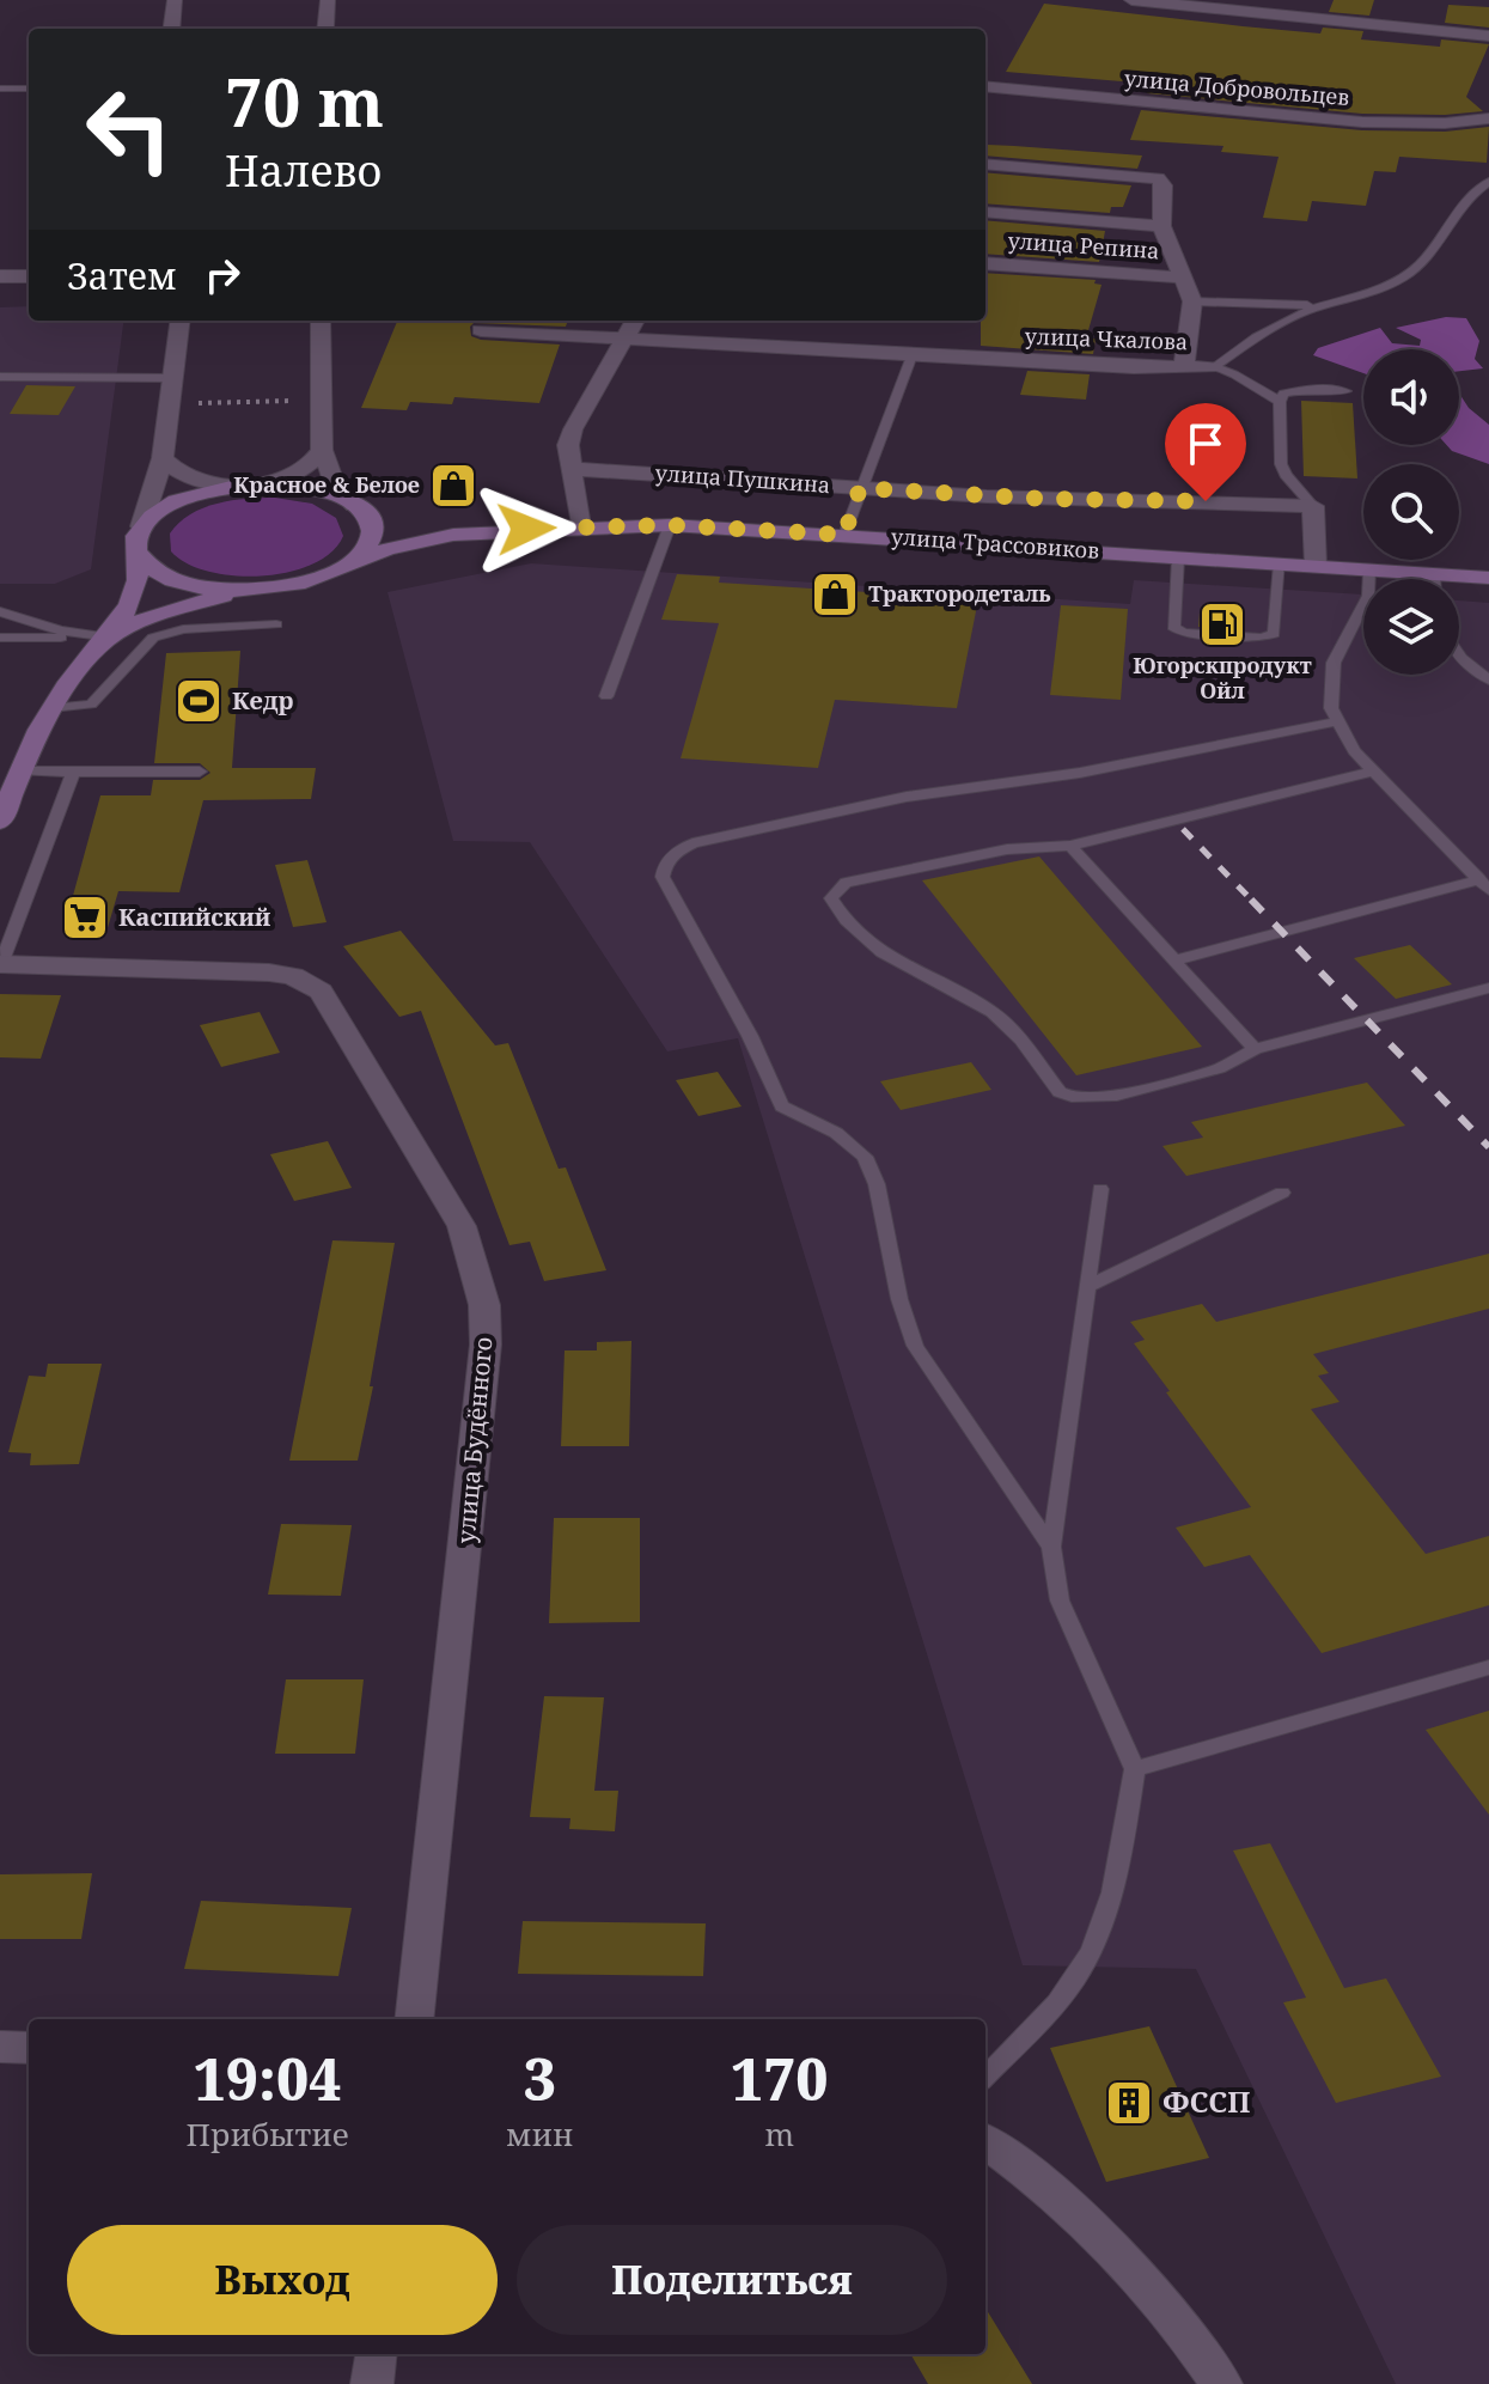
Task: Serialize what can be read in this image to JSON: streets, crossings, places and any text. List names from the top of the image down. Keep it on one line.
{"streets":{"main road":["улица Трассовиков"],"street":["улица Добровольцев","улица Репина","улица Чкалова","улица Пушкина","улица Будённого"]},"places":{"shop":["Красное & Белое","Трактородеталь"],"fuel station":["Югорскпродукт Ойл"],"sports":["Кедр"],"supermarket":["Каспийский"],"building":["ФССП"]},"page":{"turn":["70 m","Налево"],"then":"Затем","eta":["19:04","Прибытие","3","мин","170","m"],"buttons":["Выход","Поделиться"]}}
